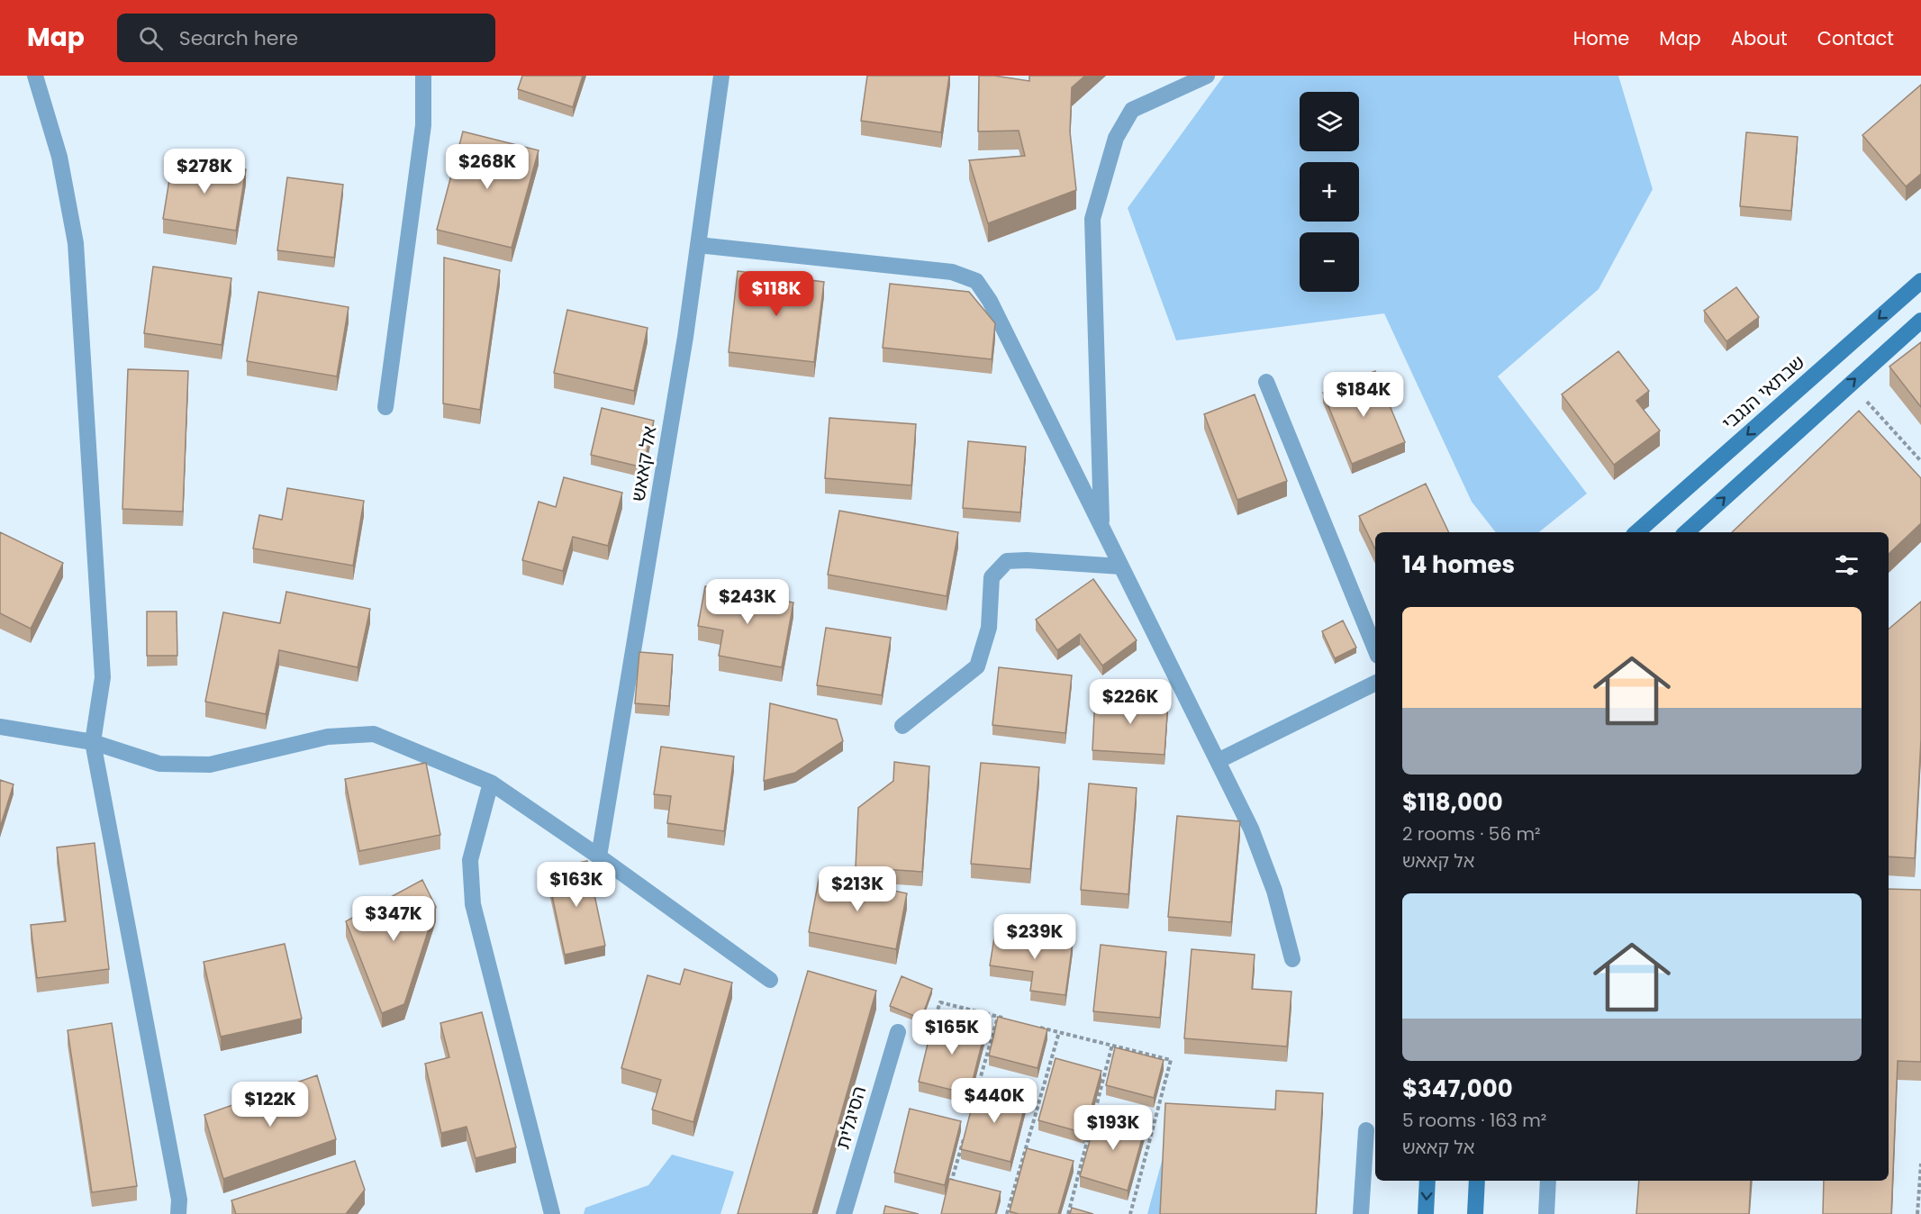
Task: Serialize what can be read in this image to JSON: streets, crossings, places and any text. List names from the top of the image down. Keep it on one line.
{"streets":{"street":["שבתאי הנגבי","אל קאאש","הסיגלית"]},"page":{"header":"Map","search":"Search here","nav":["Home","Map","About","Contact"],"map_buttons":["+","−"],"price":["$268K","$278K","$118K","$184K","$243K","$226K","$163K","$213K","$347K","$239K","$165K","$440K","$122K","$193K"],"heading":"14 homes","list":[{"name":"$118,000","note":"2 rooms · 56 m² · אל קאאש"},{"name":"$347,000","note":"5 rooms · 163 m² · אל קאאש"}]}}
